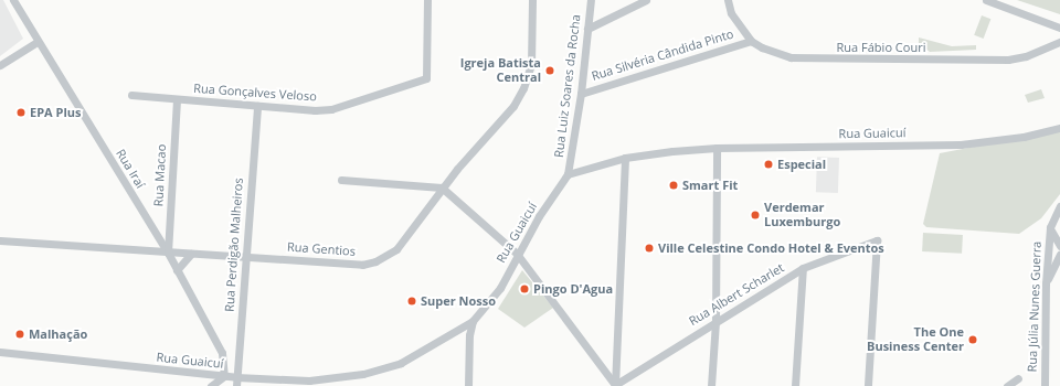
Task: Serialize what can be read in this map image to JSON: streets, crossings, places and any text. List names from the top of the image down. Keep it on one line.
{"streets":{"street":["Rua Fábio Couri","Rua Silvéria Cândida Pinto","Rua Luiz Soares da Rocha","Rua Gonçalves Veloso","Rua Guaicuí","Rua Iraí","Rua Macao","Rua Perdigão Malheiros","Rua Gentios","Rua Albert Scharlet","Rua Júlia Nunes Guerra"]},"crossings":[["Rua Fábio Couri","Rua Silvéria Cândida Pinto"],["Rua Silvéria Cândida Pinto","Rua Luiz Soares da Rocha"],["Rua Luiz Soares da Rocha","Rua Guaicuí"],["Rua Gonçalves Veloso","Rua Macao"],["Rua Gonçalves Veloso","Rua Perdigão Malheiros"],["Rua Guaicuí","Rua Iraí"],["Rua Guaicuí","Rua Perdigão Malheiros"],["Rua Iraí","Rua Macao"],["Rua Iraí","Rua Gentios"],["Rua Macao","Rua Gentios"],["Rua Perdigão Malheiros","Rua Gentios"]],"places":["Igreja Batista Central","EPA Plus","Especial","Smart Fit","Verdemar Luxemburgo","Ville Celestine Condo Hotel & Eventos","Pingo D'Agua","Super Nosso","Malhação","The One Business Center"]}
